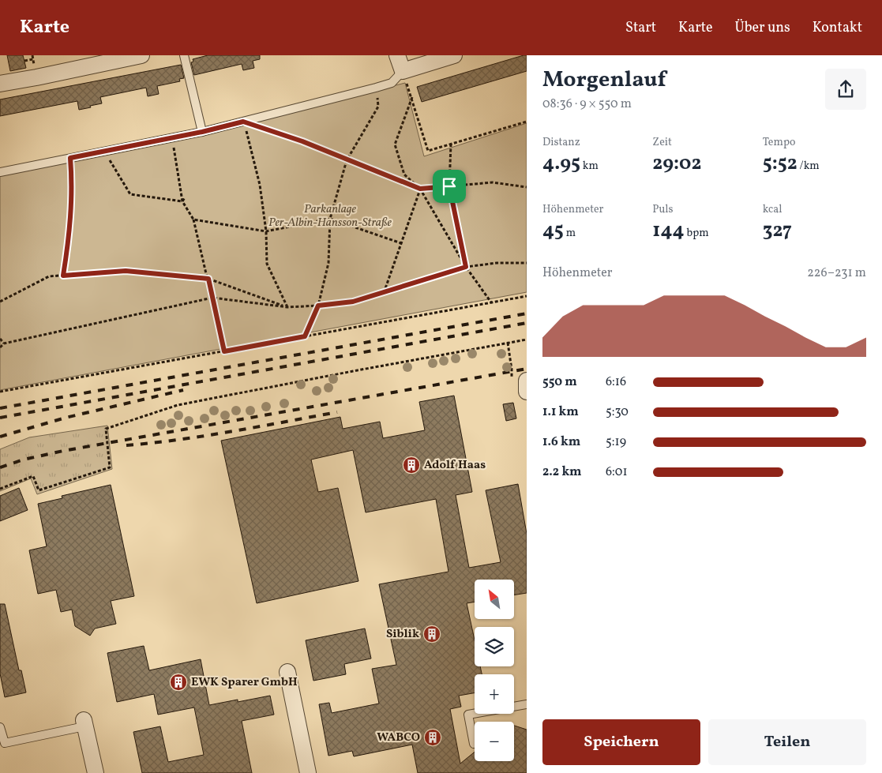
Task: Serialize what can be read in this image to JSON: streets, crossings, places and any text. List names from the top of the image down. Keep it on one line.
{"parks":["Parkanlage Per-Albin-Hansson-Straße"],"places":{"building":["Adolf Haas","Siblik","EWK Sparer GmbH","WABCO"]},"north":"top left","page":{"header":"Karte","nav":["Start","Karte","Über uns","Kontakt"],"heading":["Morgenlauf","08:36 · 9 × 550 m"],"stats":[["Distanz","4.95 km"],["Zeit","29:02"],["Tempo","5:52 /km"],["Höhenmeter","45 m"],["Puls","144 bpm"],["kcal","327"]],"chart":["Höhenmeter","226–231 m"],"list":[{"name":"550 m","note":"6:16"},{"name":"1.1 km","note":"5:30"},{"name":"1.6 km","note":"5:19"},{"name":"2.2 km","note":"6:01"}],"map_buttons":["+","−"],"buttons":["Speichern","Teilen"]}}
